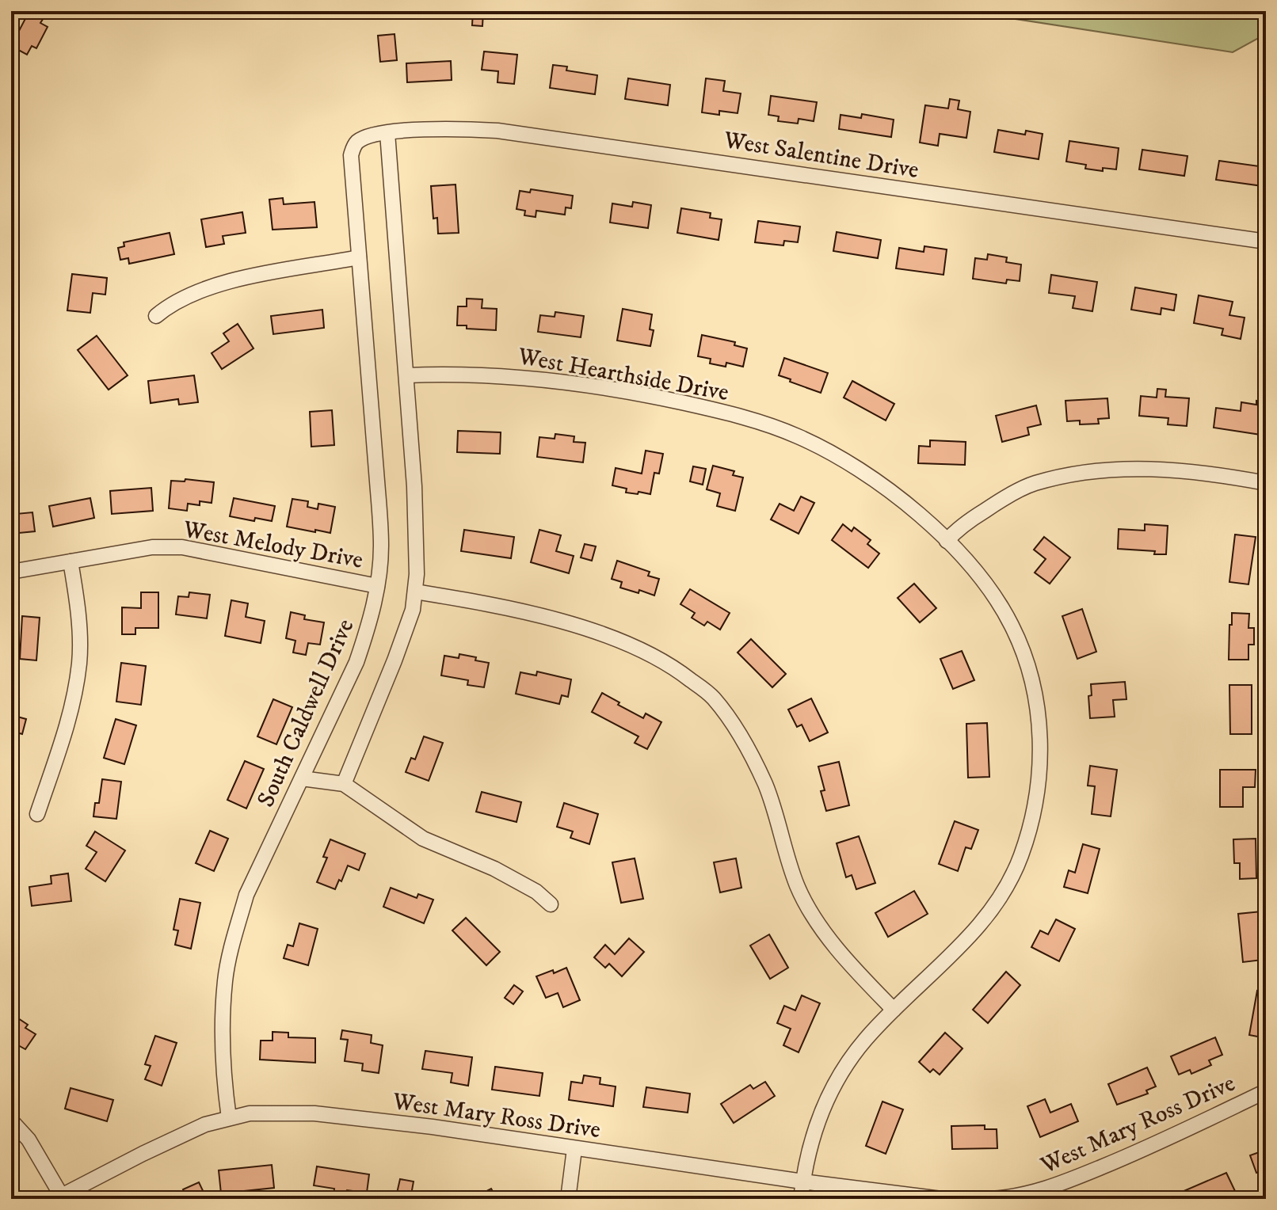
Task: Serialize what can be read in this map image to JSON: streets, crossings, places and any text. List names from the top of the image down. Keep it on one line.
{"streets":{"street":["West Salentine Drive","West Hearthside Drive","West Melody Drive","South Caldwell Drive","West Mary Ross Drive"]},"crossings":[["West Salentine Drive","South Caldwell Drive"],["West Hearthside Drive","West Mary Ross Drive"],["West Melody Drive","South Caldwell Drive"],["South Caldwell Drive","West Mary Ross Drive"]]}
